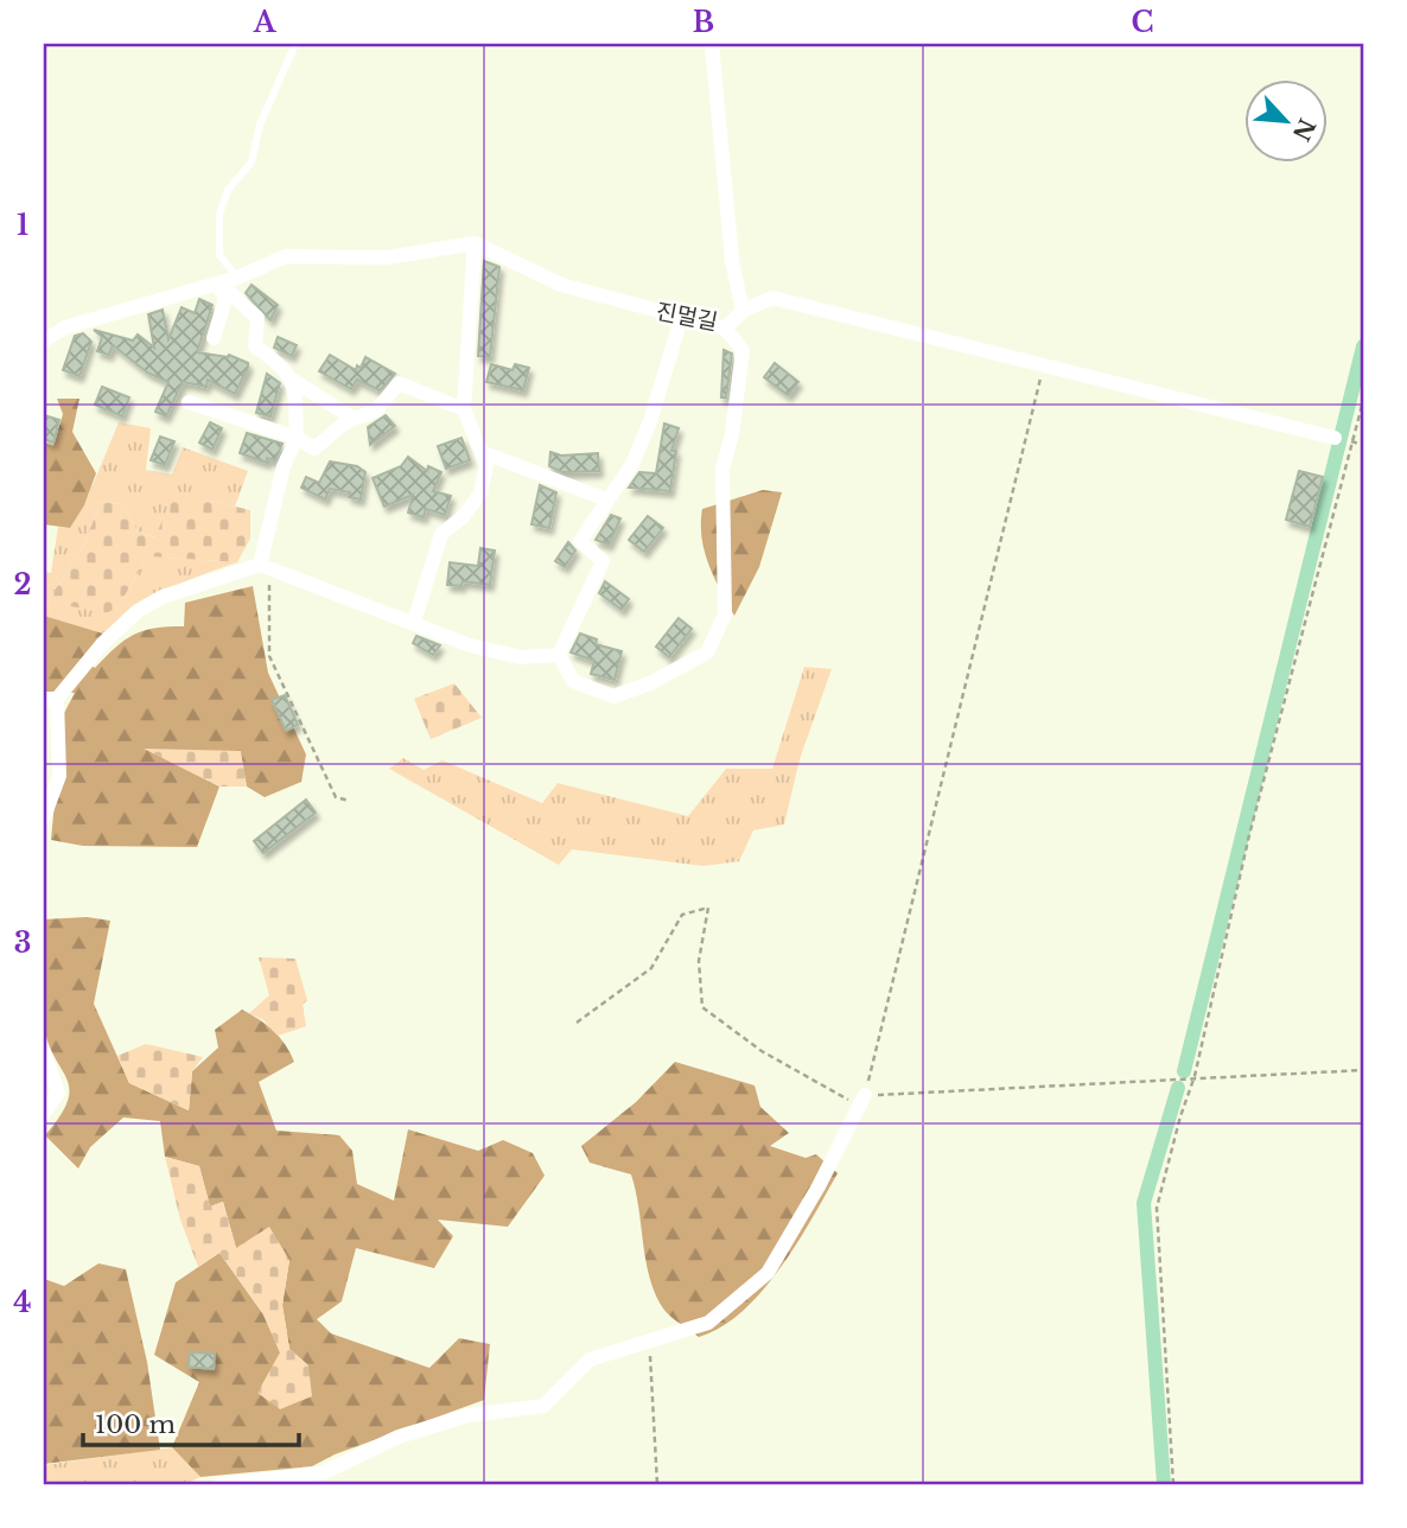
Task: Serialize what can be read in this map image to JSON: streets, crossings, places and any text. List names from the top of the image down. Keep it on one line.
{"streets":{"street":["진멀길"]},"scale_bar":"100 m","north":"bottom right","grid":{"columns":["A","B","C"],"rows":["1","2","3","4"]}}
